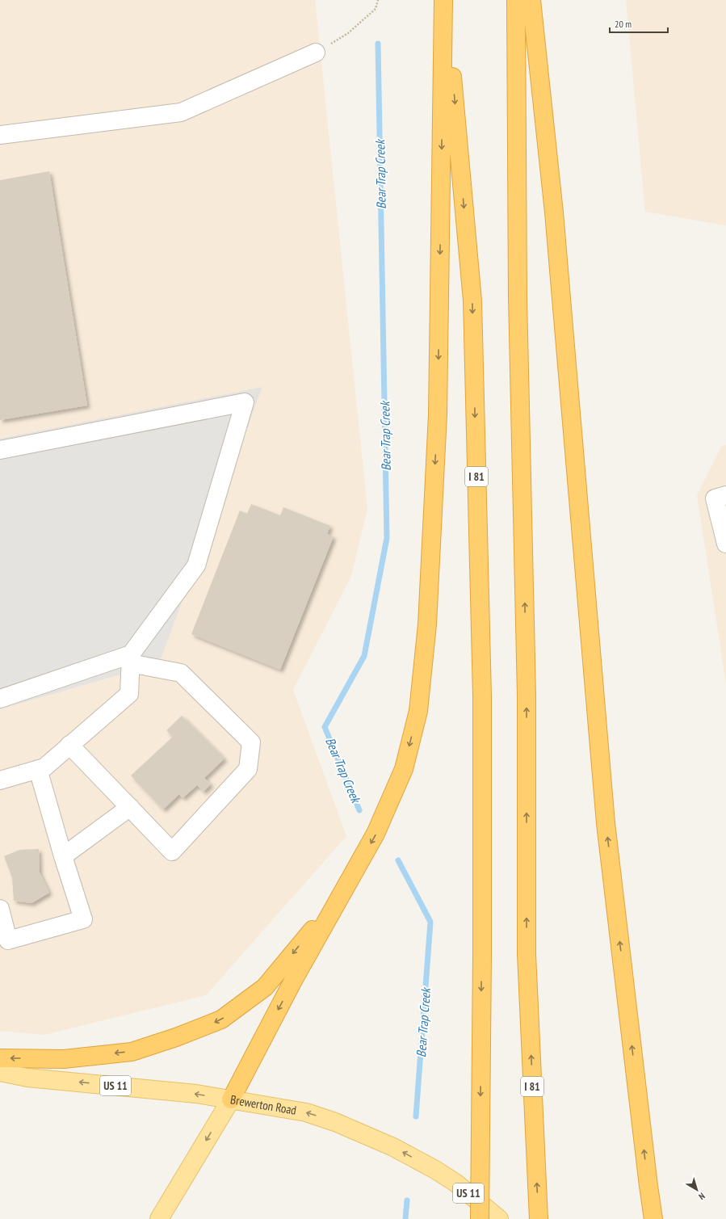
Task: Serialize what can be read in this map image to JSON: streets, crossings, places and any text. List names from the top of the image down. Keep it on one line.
{"streets":{"highway":["I 81"],"main road":["US 11","Brewerton Road"]},"one_way":["Brewerton Road"],"water":["Bear Trap Creek"],"scale_bar":"20 m","north":"bottom right"}
